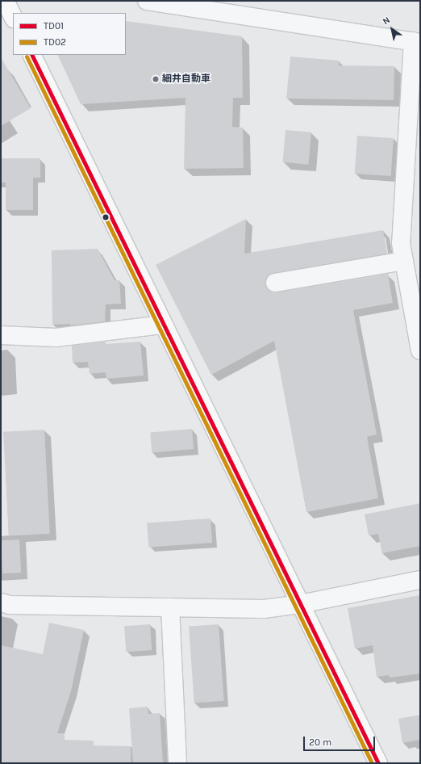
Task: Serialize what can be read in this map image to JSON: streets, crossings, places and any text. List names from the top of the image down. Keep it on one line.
{"places":["細井自動車"],"lines":["transit line TD01","transit line TD02"],"legend":["TD01","TD02"],"scale_bar":"20 m","north":"top left"}
